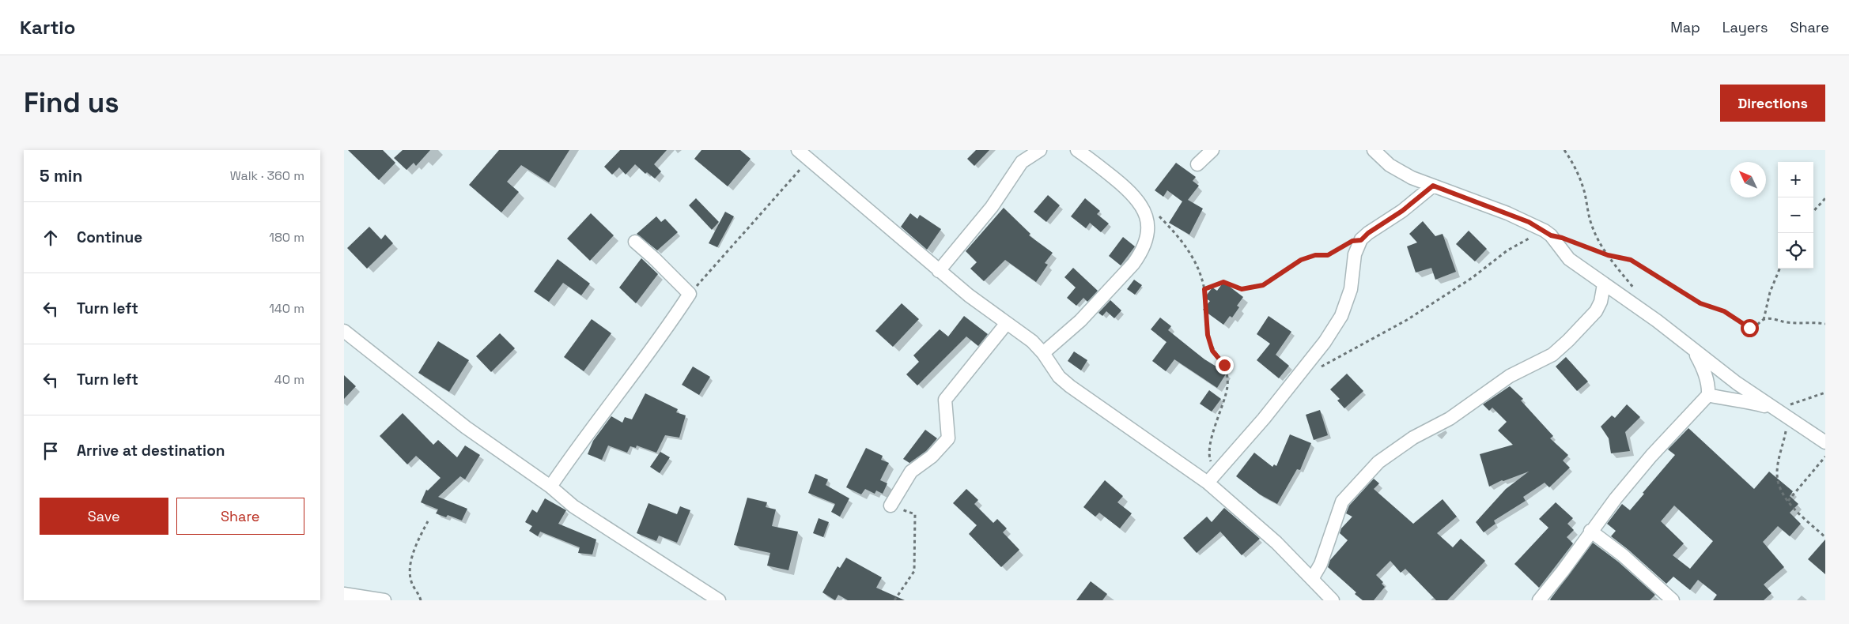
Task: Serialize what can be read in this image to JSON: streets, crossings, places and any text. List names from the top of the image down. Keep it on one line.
{"north":"top left","page":{"header":"Kartio","nav":["Map","Layers","Share"],"buttons":["Directions",["Save","Share"]],"title":"Find us","heading":["5 min","Walk · 360 m"],"map_buttons":["+","−"],"list":[["Continue","180 m"],["Turn left","140 m"],["Turn left","40 m"],"Arrive at destination"]}}
